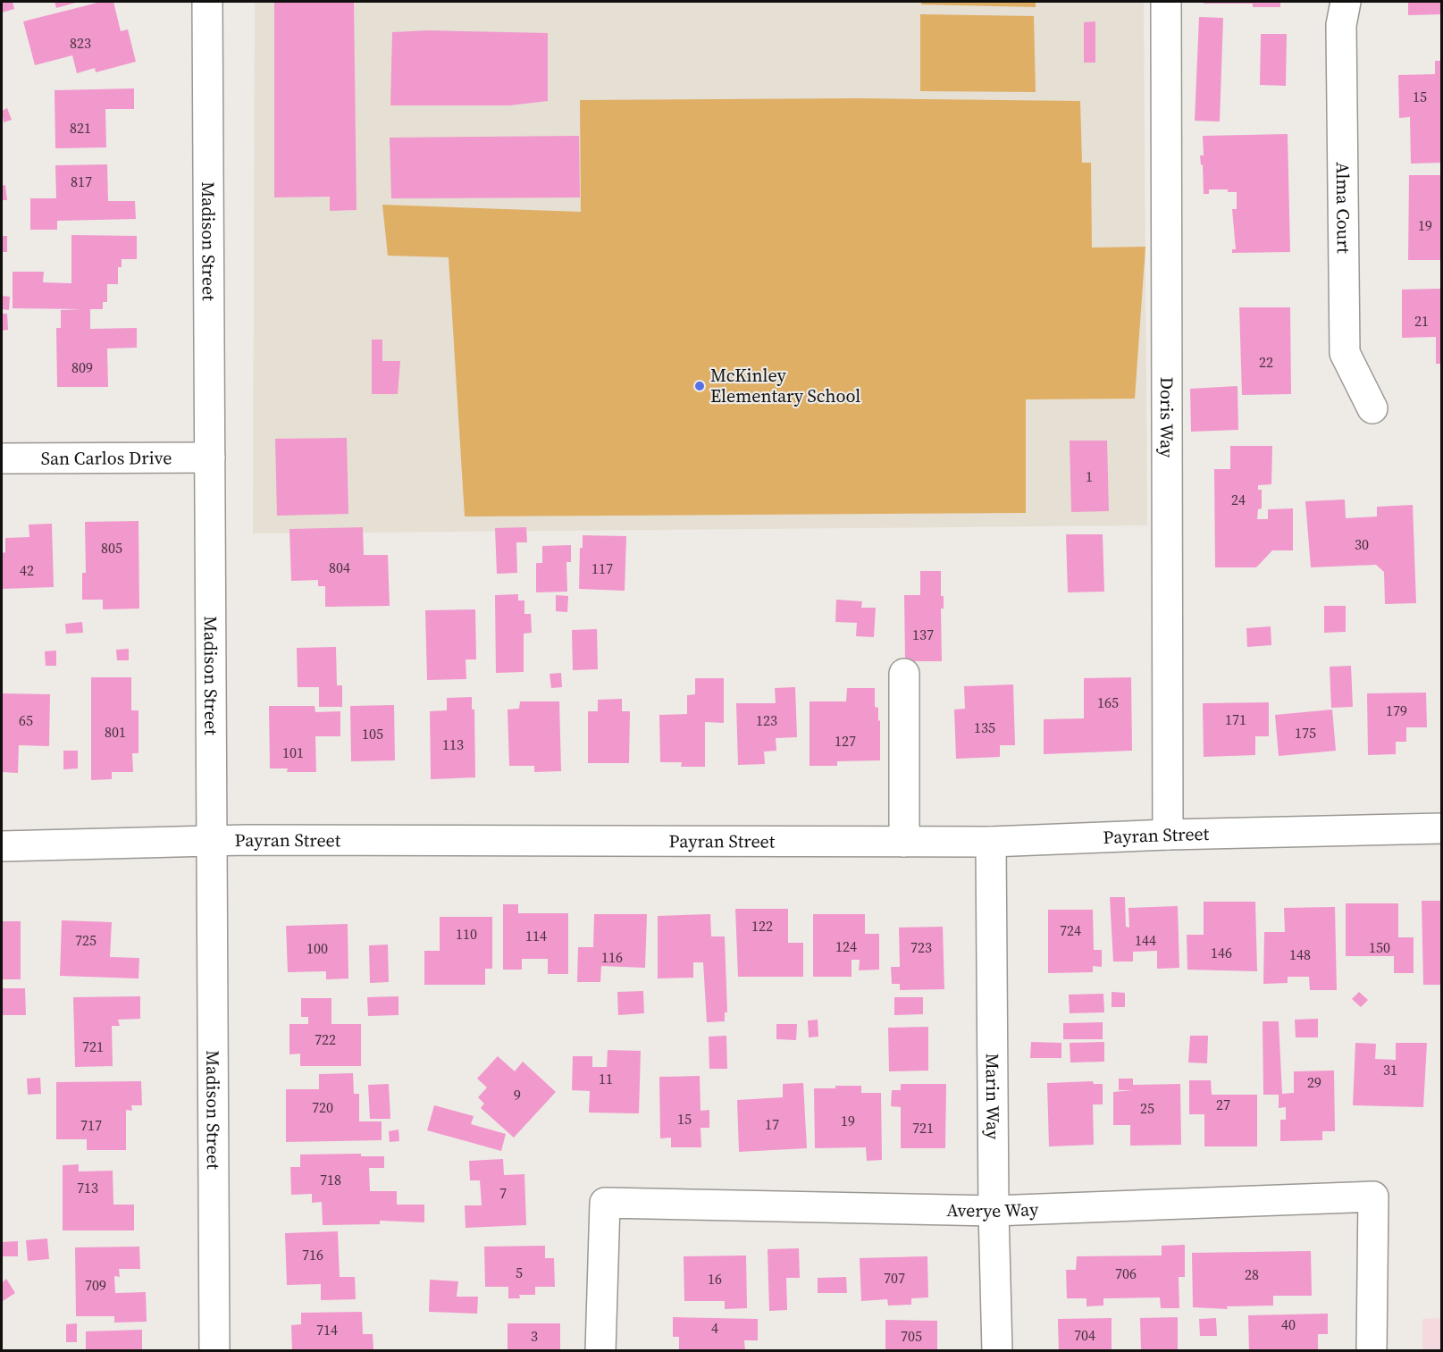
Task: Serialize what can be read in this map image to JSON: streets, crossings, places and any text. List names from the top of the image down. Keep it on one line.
{"streets":{"street":["Alma Court","Madison Street","Doris Way","San Carlos Drive","Payran Street","Marin Way","Averye Way"]},"crossings":[["Madison Street","San Carlos Drive"],["Madison Street","Payran Street"],["Doris Way","Payran Street"],["Payran Street","Marin Way"],["Marin Way","Averye Way"]],"places":["McKinley Elementary School"],"house_numbers":["823","15","821","817","19","21","22","809","1","24","30","805","804","117","42","137","165","179","171","65","123","135","801","175","105","127","113","101","122","724","110","114","725","144","124","723","150","100","146","148","116","722","721","31","11","29","9","27","720","25","15","19","17","717","721","718","713","7","716","5","706","28","707","16","709","40","4","714","704","3","705"]}
